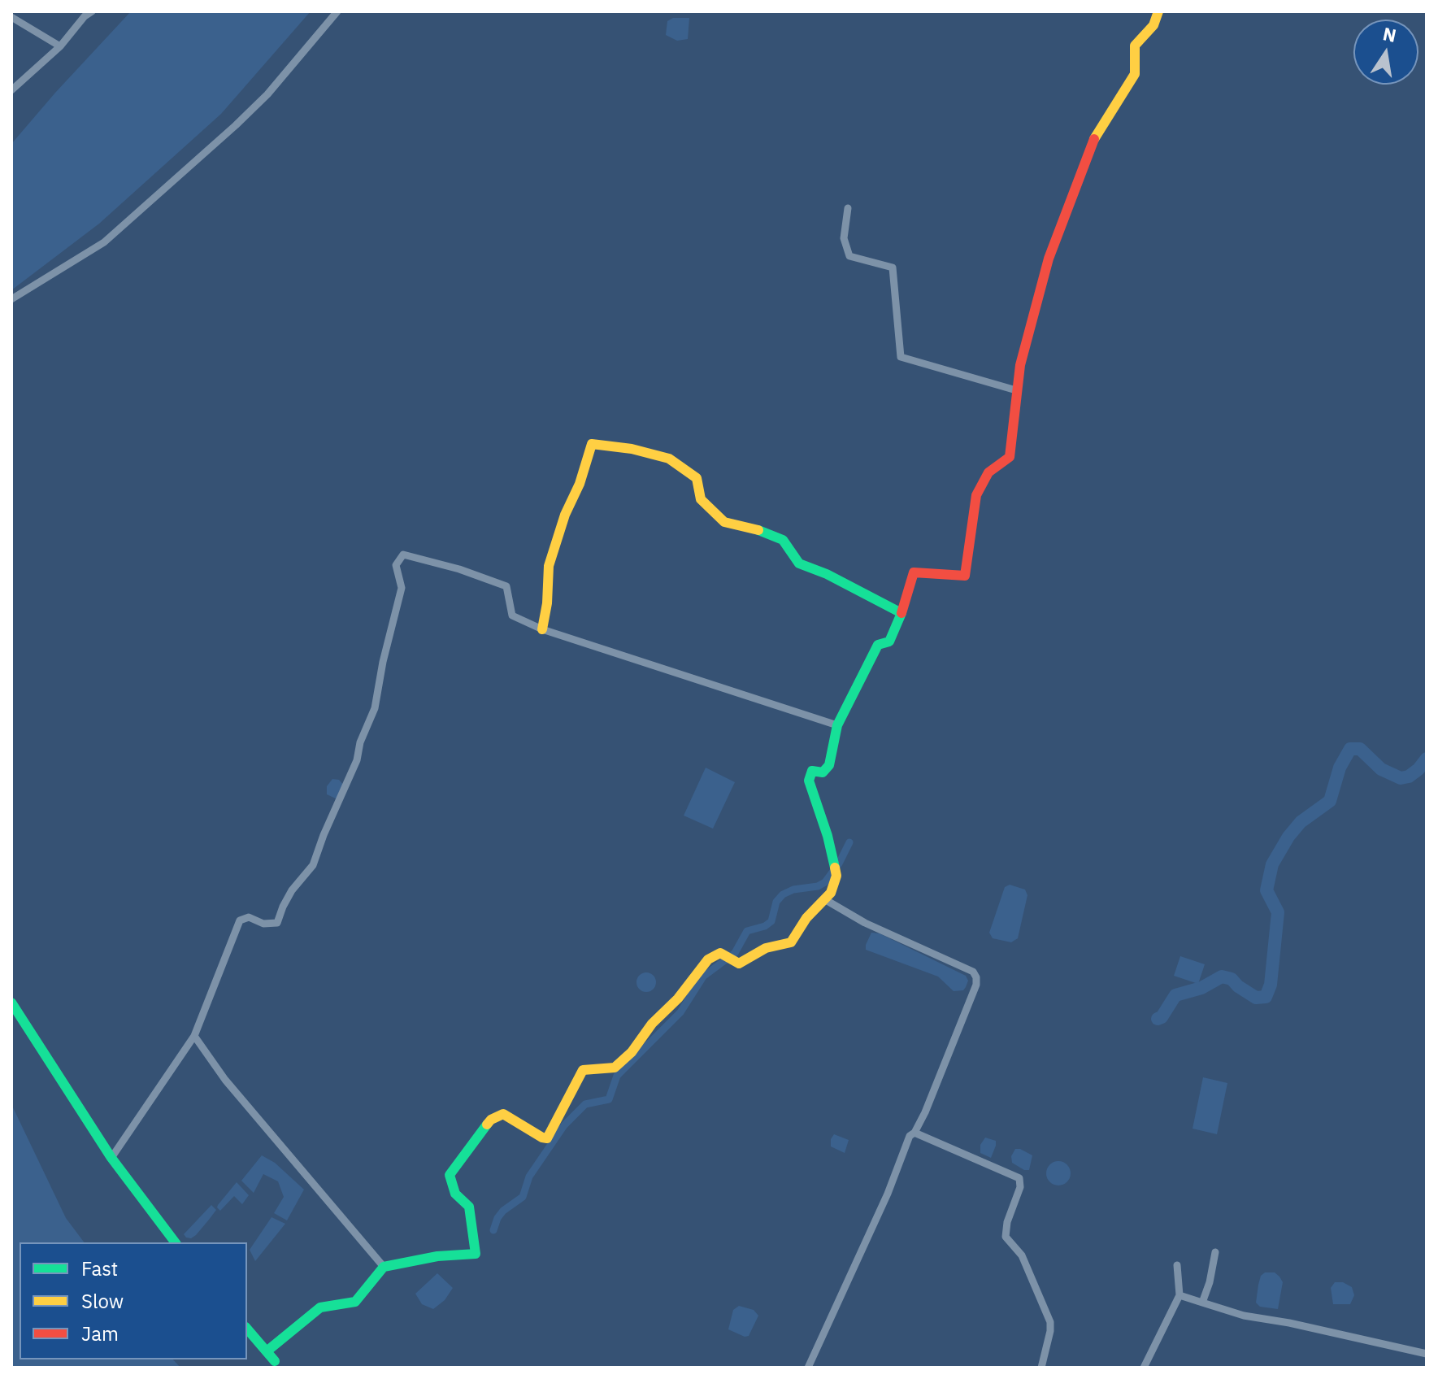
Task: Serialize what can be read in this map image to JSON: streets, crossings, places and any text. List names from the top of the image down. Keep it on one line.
{"legend":["Fast","Slow","Jam"],"north":"top"}
